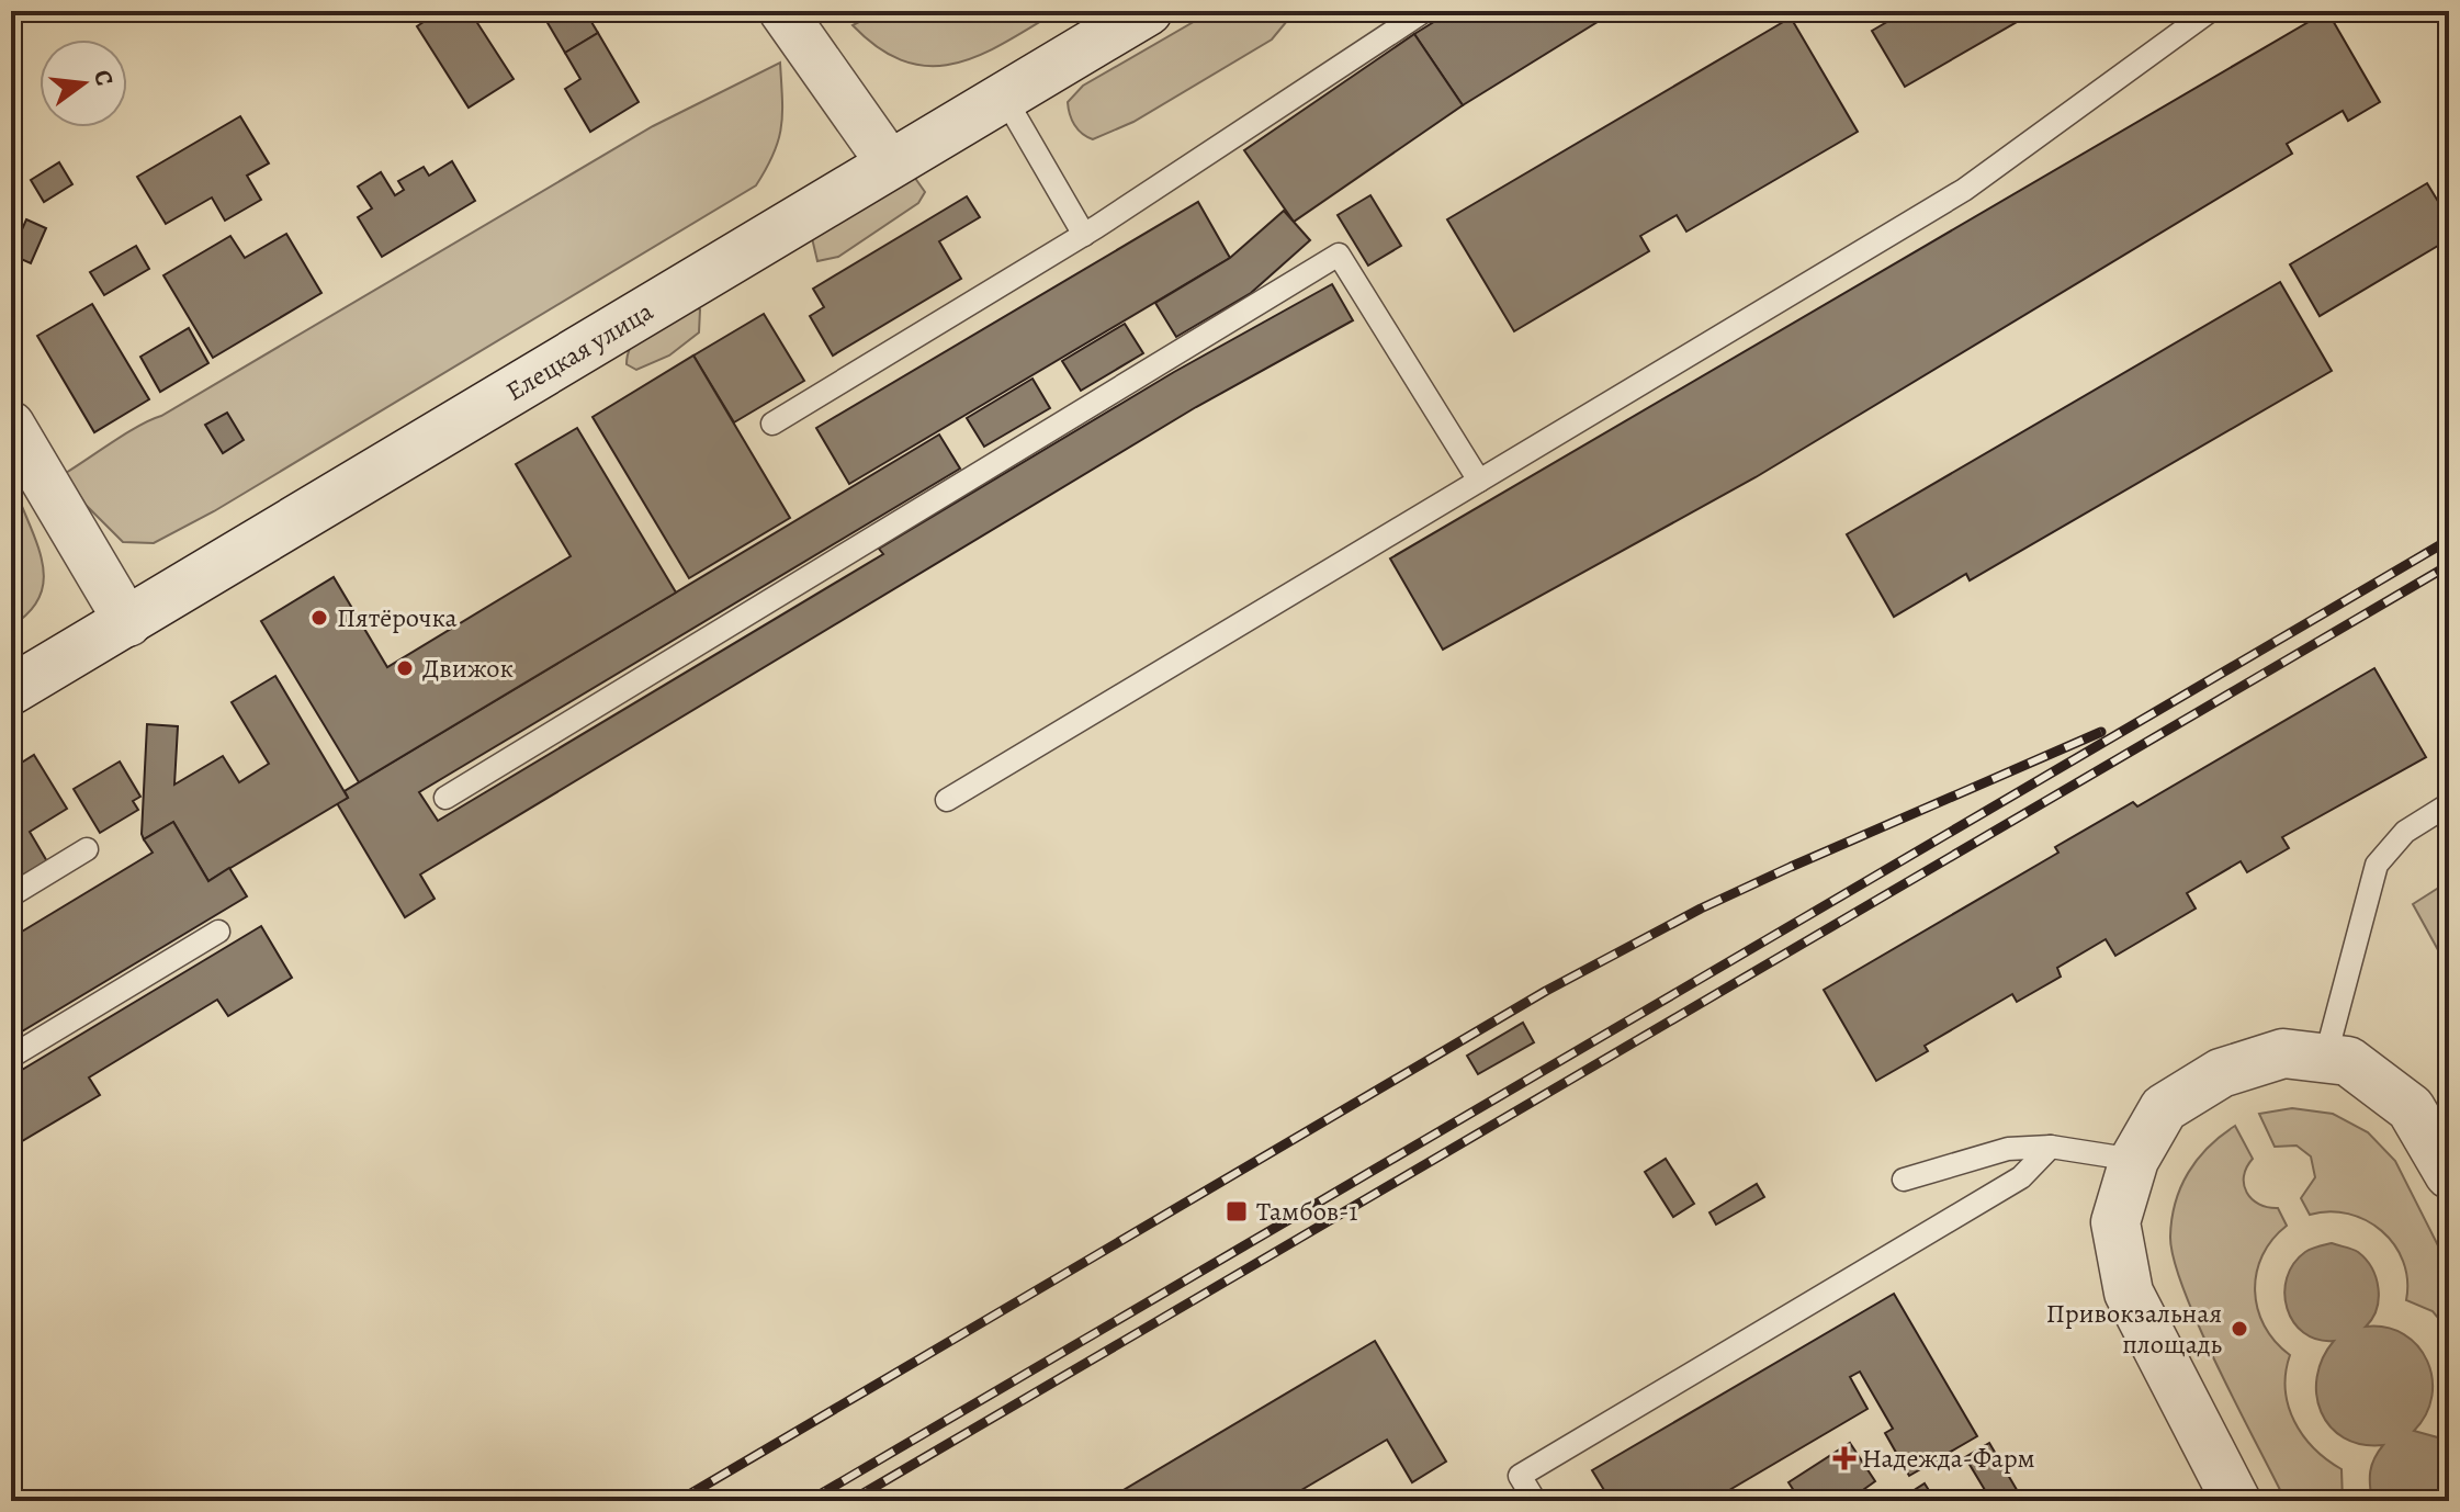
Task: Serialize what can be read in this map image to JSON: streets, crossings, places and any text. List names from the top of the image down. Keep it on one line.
{"streets":{"main road":["Елецкая улица"]},"places":{"other":["Пятёрочка","Движок","Привокзальная площадь"],"transit":["Тамбов-1"],"health":["Надежда-Фарм"]},"north":"right"}
